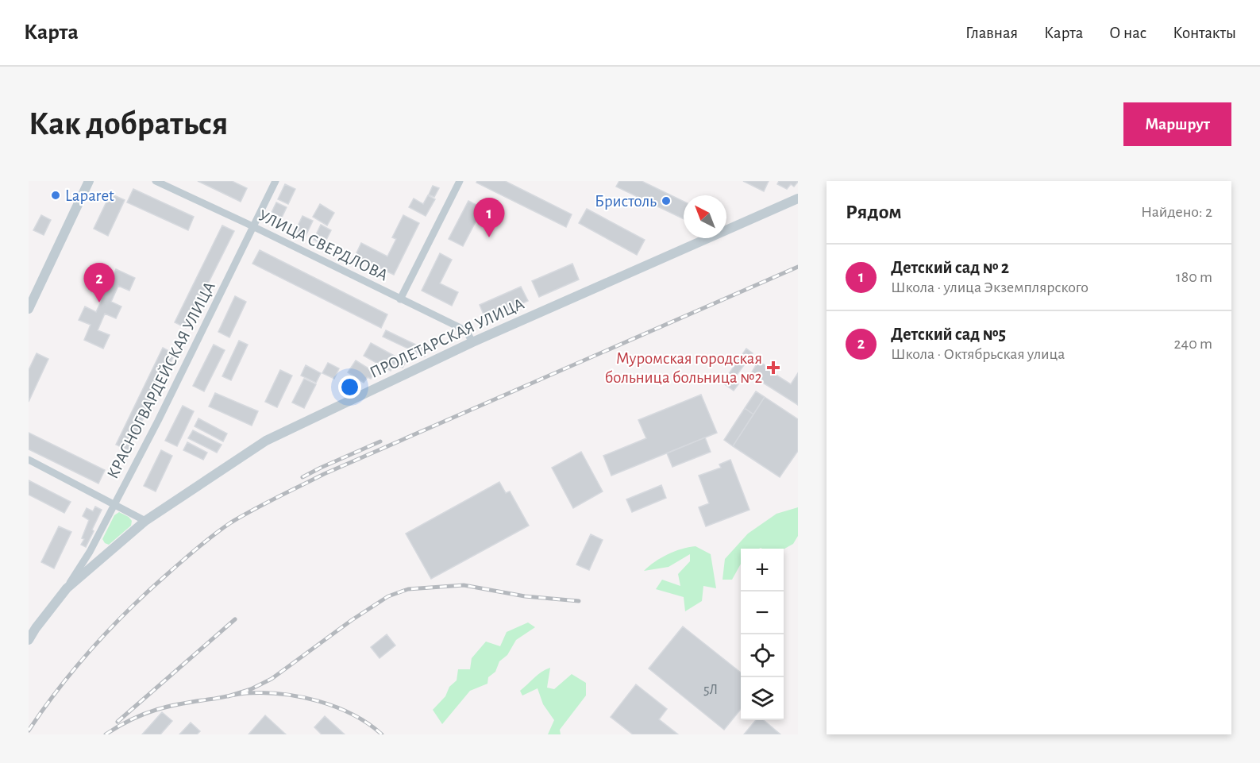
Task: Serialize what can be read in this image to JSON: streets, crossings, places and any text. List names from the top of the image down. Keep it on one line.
{"streets":{"street":["УЛИЦА СВЕРДЛОВА","ПРОЛЕТАРСКАЯ УЛИЦА","КРАСНОГВАРДЕЙСКАЯ УЛИЦА"]},"crossings":[["УЛИЦА СВЕРДЛОВА","ПРОЛЕТАРСКАЯ УЛИЦА"],["УЛИЦА СВЕРДЛОВА","КРАСНОГВАРДЕЙСКАЯ УЛИЦА"],["ПРОЛЕТАРСКАЯ УЛИЦА","КРАСНОГВАРДЕЙСКАЯ УЛИЦА"]],"places":{"other":["Laparet","Бристоль"],"health":["Муромская городская больница больница №2"]},"house_numbers":["5Л"],"north":"top left","page":{"header":"Карта","nav":["Главная","Карта","О нас","Контакты"],"buttons":"Маршрут","title":"Как добраться","heading":["Рядом","Найдено: 2"],"pins":["1","2"],"list":[{"mark":"1","name":"Детский сад № 2","note":"Школа · улица Экземплярского","value":"180 m"},{"mark":"2","name":"Детский сад №5","note":"Школа · Октябрьская улица","value":"240 m"}],"map_buttons":["+","−"]}}
